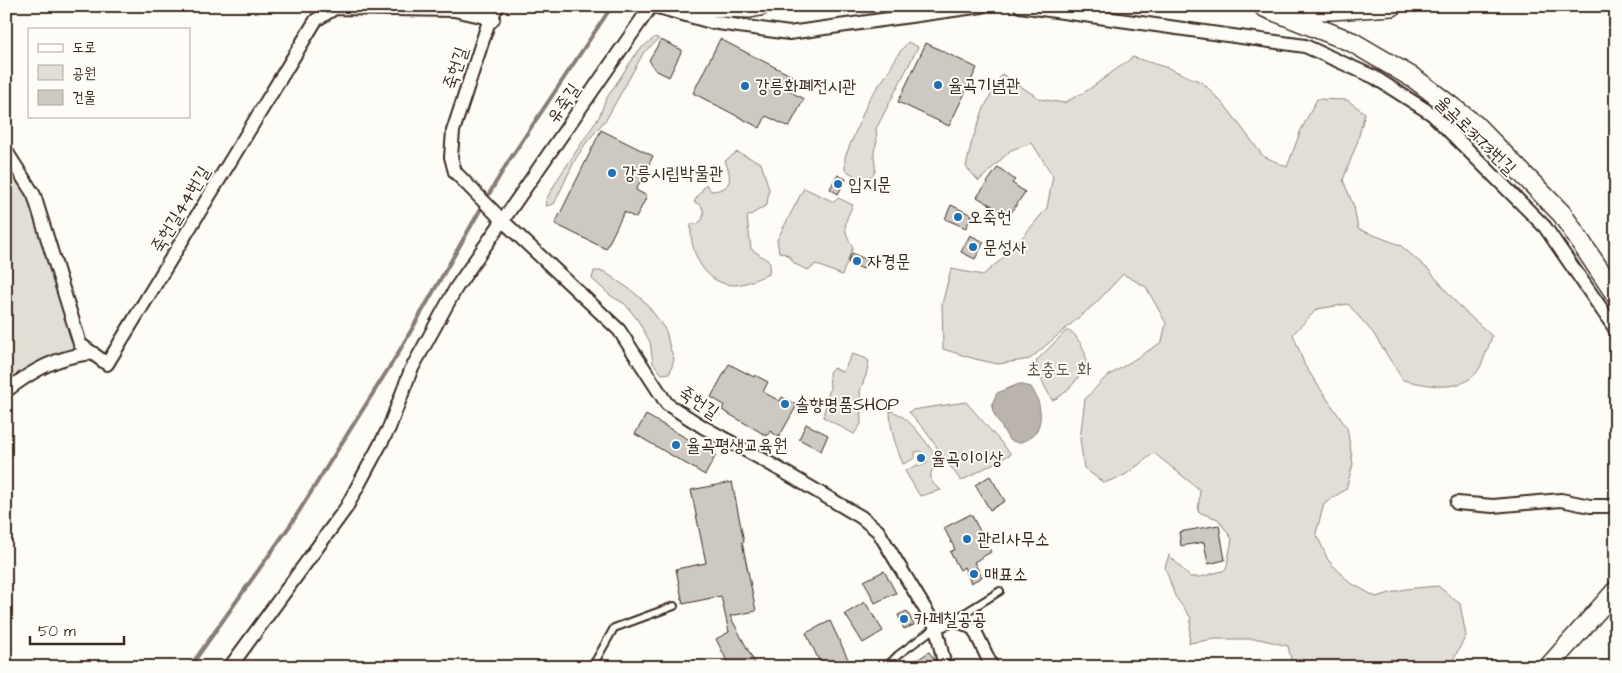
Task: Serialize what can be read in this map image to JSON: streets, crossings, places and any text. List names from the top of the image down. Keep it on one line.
{"streets":{"street":["죽헌길","유죽길","율곡로3173번길","죽헌길44번길"]},"crossings":[["죽헌길","유죽길"],["죽헌길","죽헌길44번길"]],"parks":["초충도 화"],"places":["율곡기념관","강릉화폐전시관","강릉시립박물관","입지문","오죽헌","문성사","자경문","솔향명품SHOP","율곡평생교육원","율곡이이상","관리사무소","매표소","카페칠공공"],"legend":["도로","공원","건물"],"scale_bar":"50 m"}
